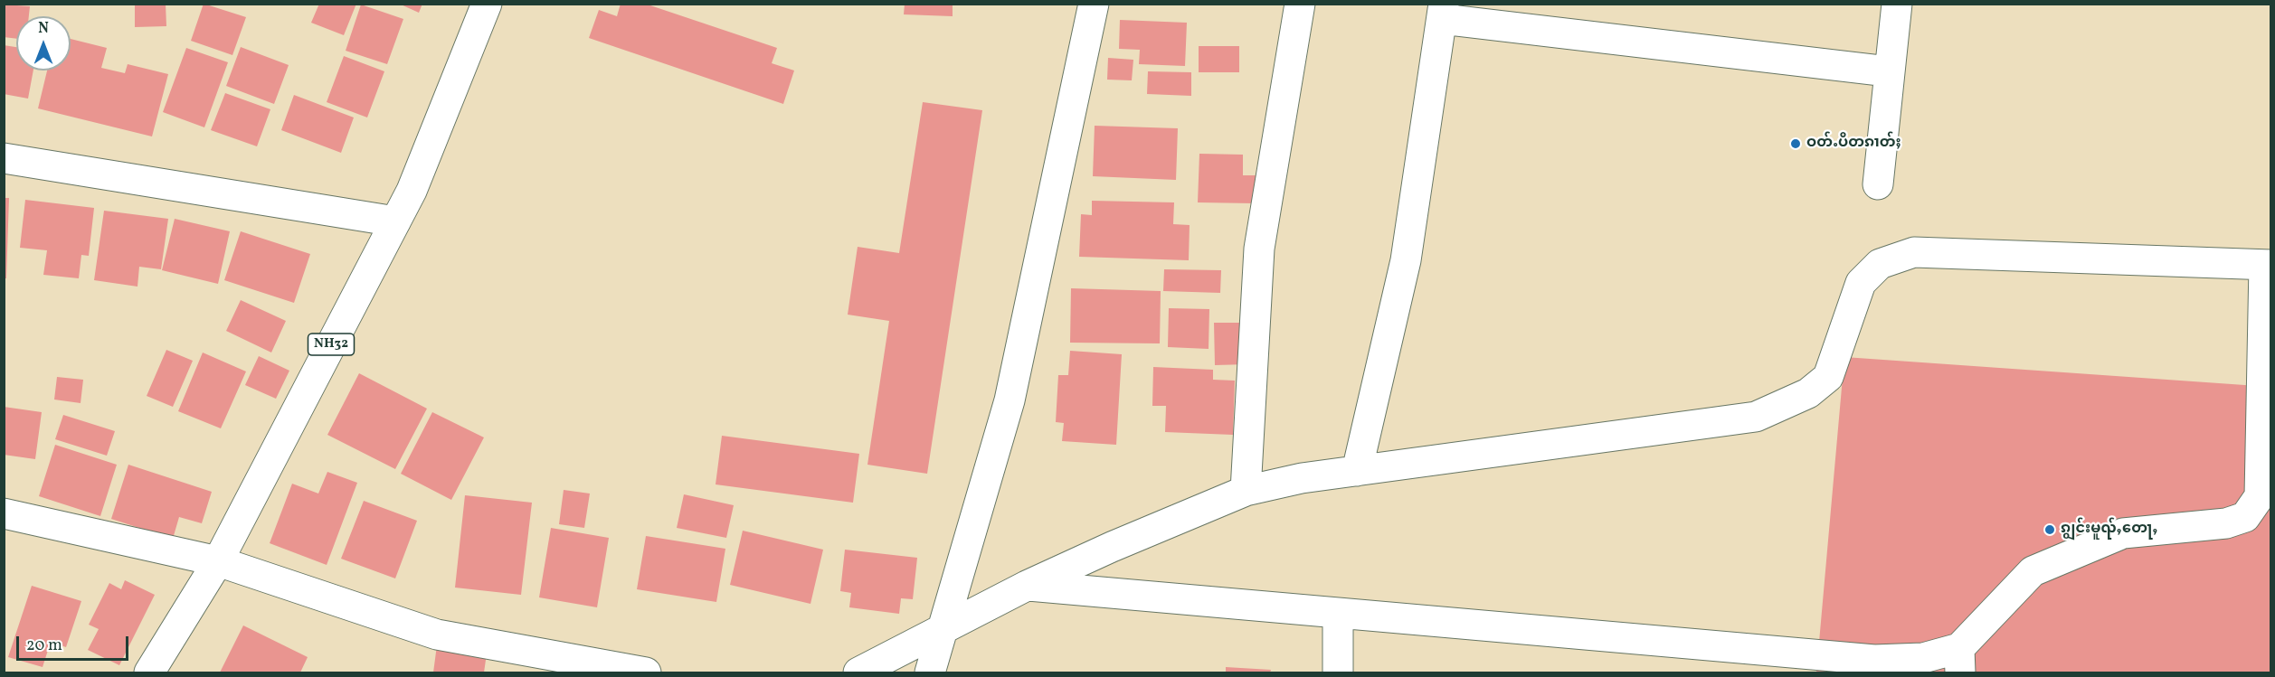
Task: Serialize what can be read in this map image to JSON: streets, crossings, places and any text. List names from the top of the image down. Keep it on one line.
{"streets":{"main road":["NH32"]},"places":["ဝတ်ႉပိတၵၢတ်ႈ","ၵျွင်းမူၺ်ႇတေႃႇ"],"scale_bar":"20 m","north":"top"}
